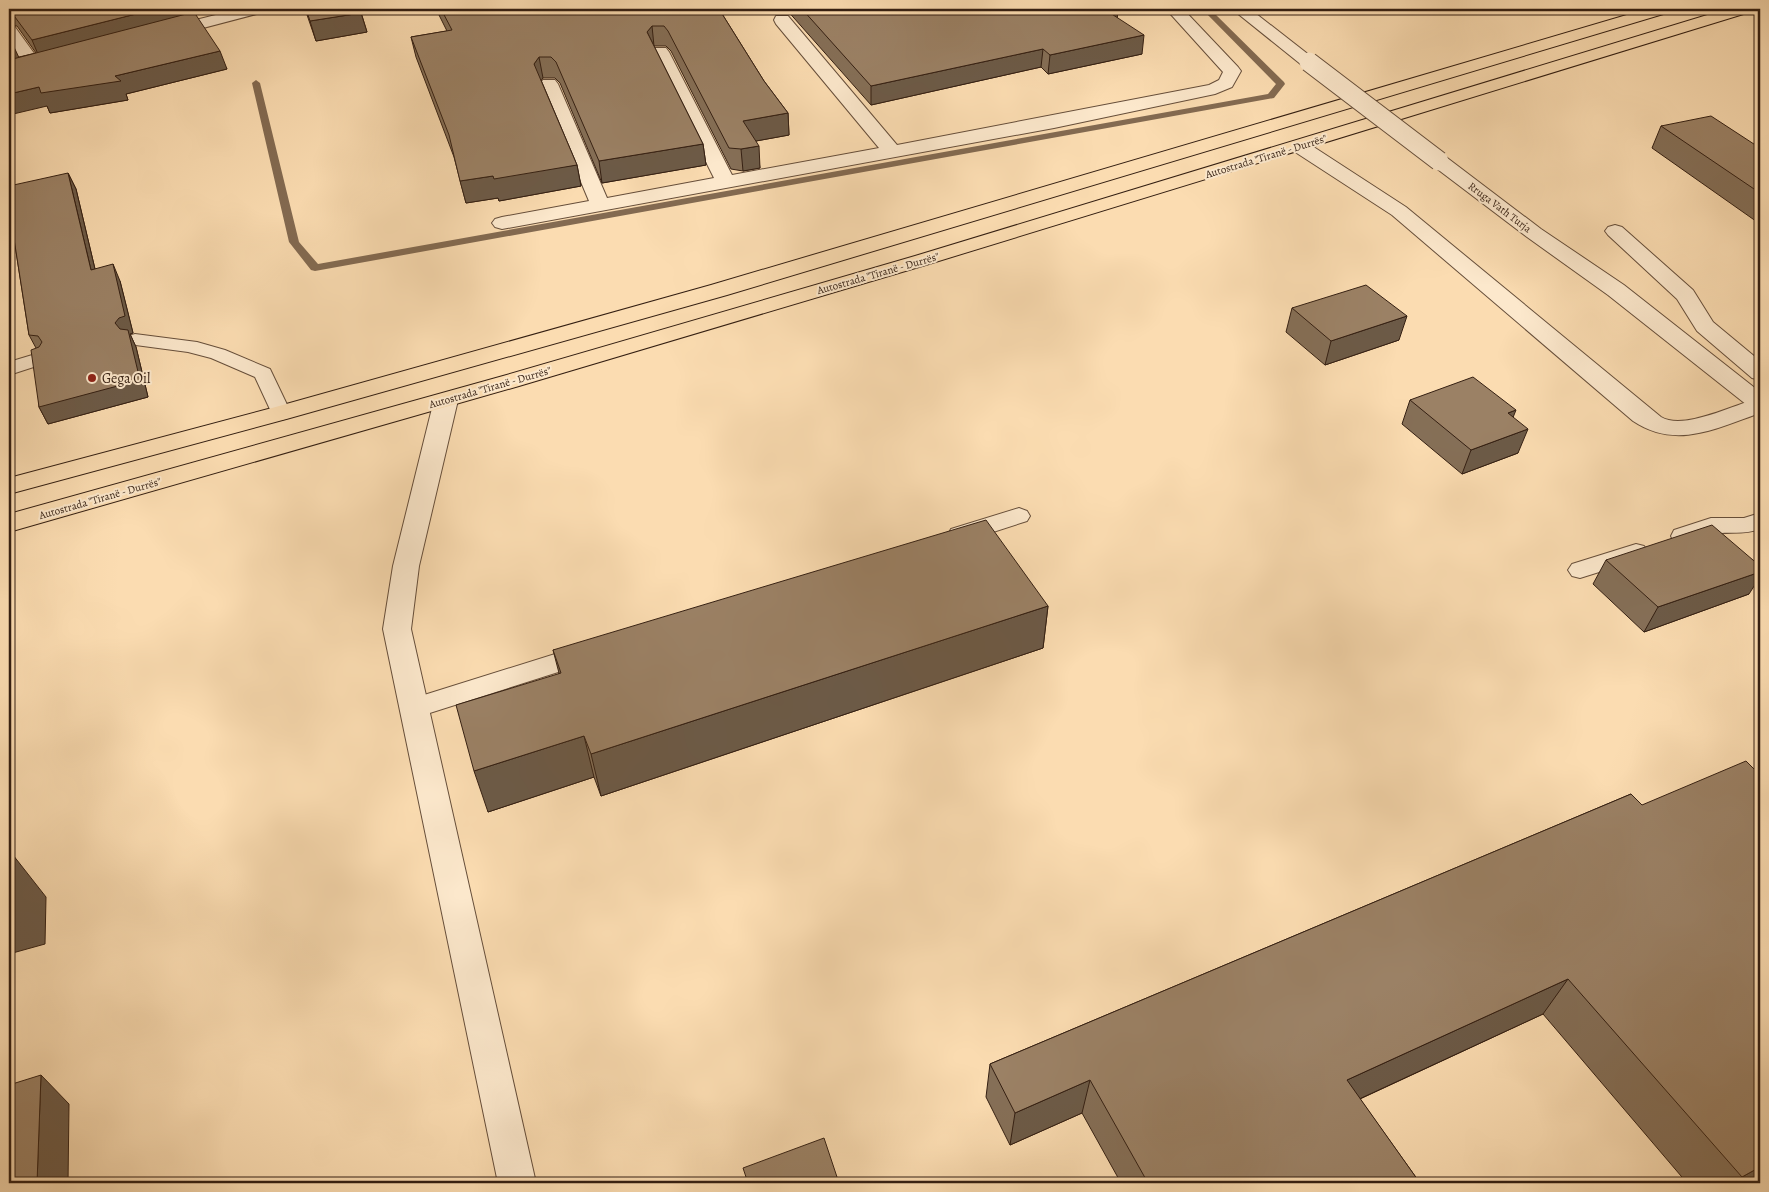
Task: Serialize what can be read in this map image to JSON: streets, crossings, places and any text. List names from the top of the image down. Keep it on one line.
{"streets":{"highway":["Autostrada \"Tiranë - Durrës\""],"street":["Rruga Vath Turja"]},"places":["Gega Oil"]}
